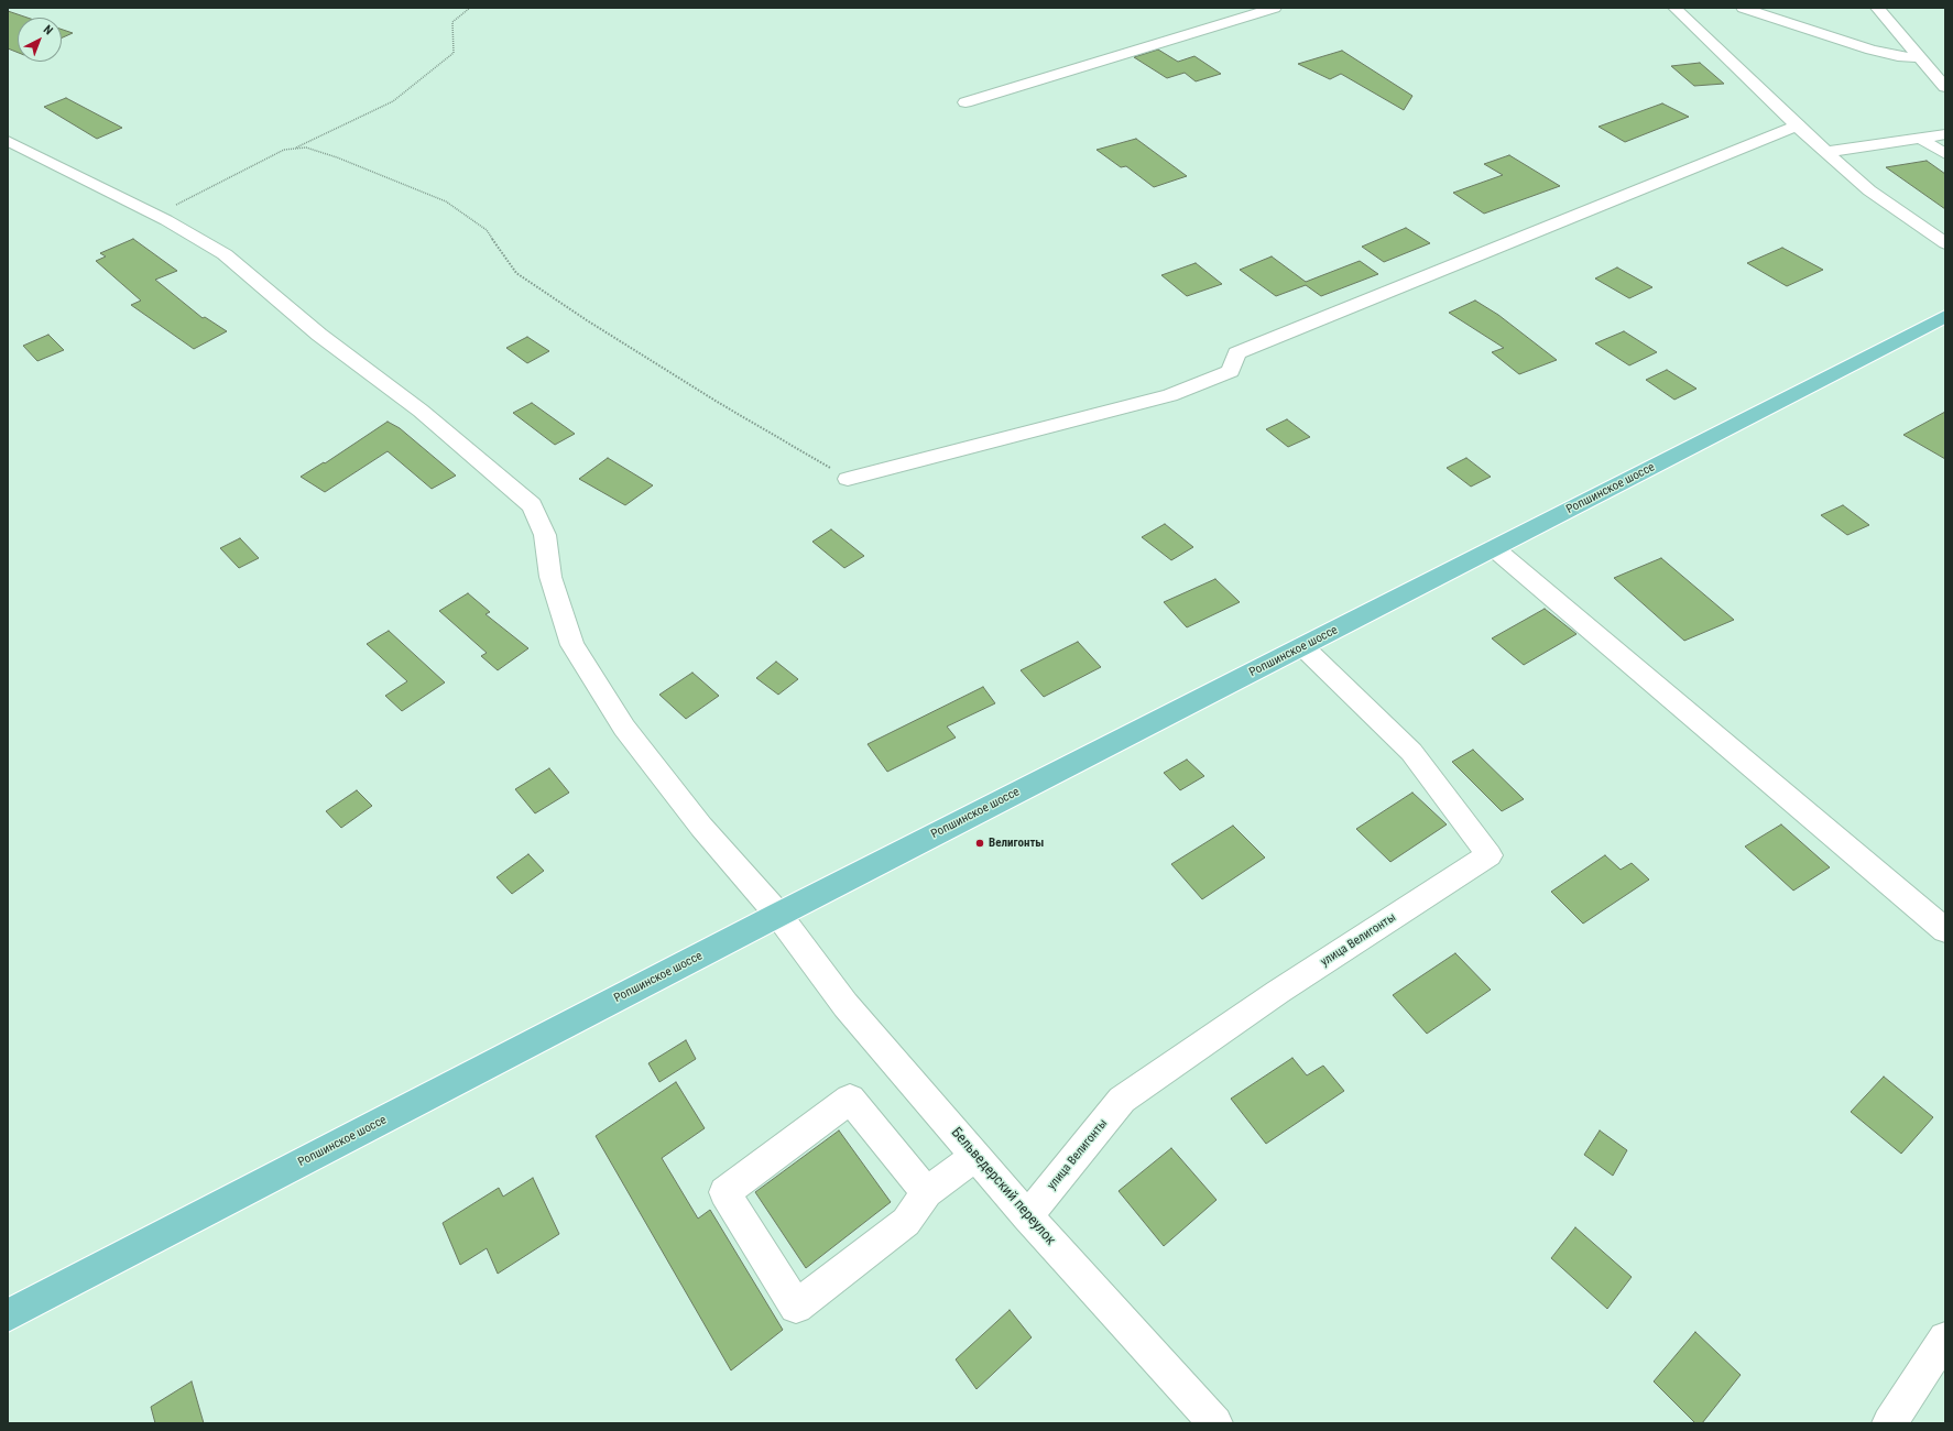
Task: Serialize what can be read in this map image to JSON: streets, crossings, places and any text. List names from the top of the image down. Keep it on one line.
{"streets":{"main road":["Ропшинское шоссе"],"street":["улица Велигонты","Бельведерский переулок"]},"crossings":[["Ропшинское шоссе","улица Велигонты"],["Ропшинское шоссе","Бельведерский переулок"],["улица Велигонты","Бельведерский переулок"]],"places":["Велигонты"],"north":"top right"}
